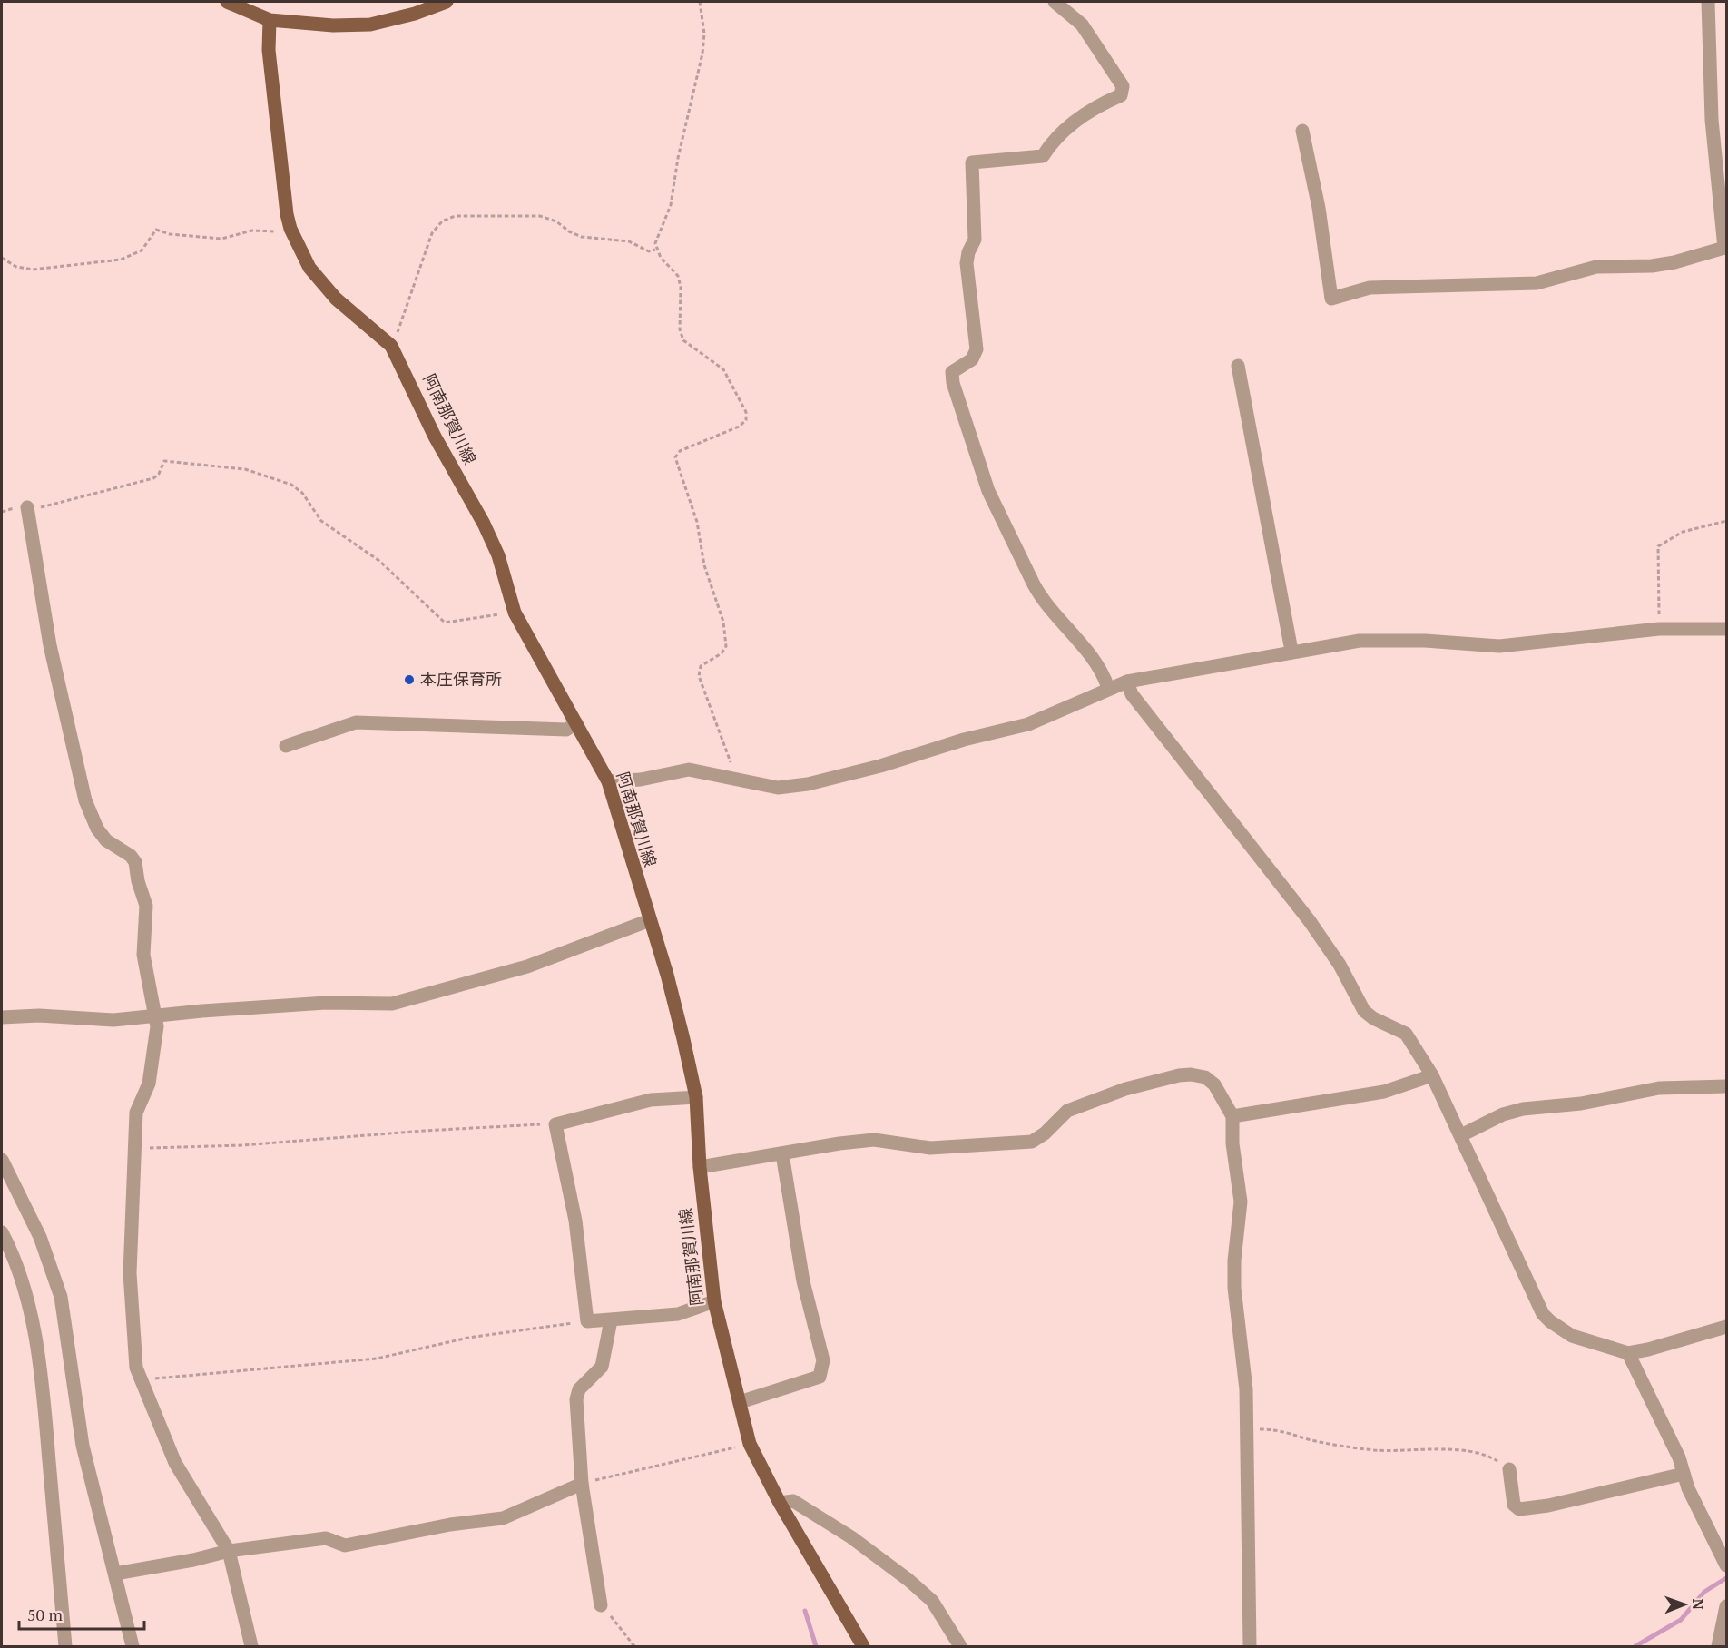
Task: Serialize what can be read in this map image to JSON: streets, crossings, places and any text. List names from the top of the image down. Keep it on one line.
{"streets":{"main road":["阿南那賀川線"]},"places":["本庄保育所"],"scale_bar":"50 m","north":"right"}
